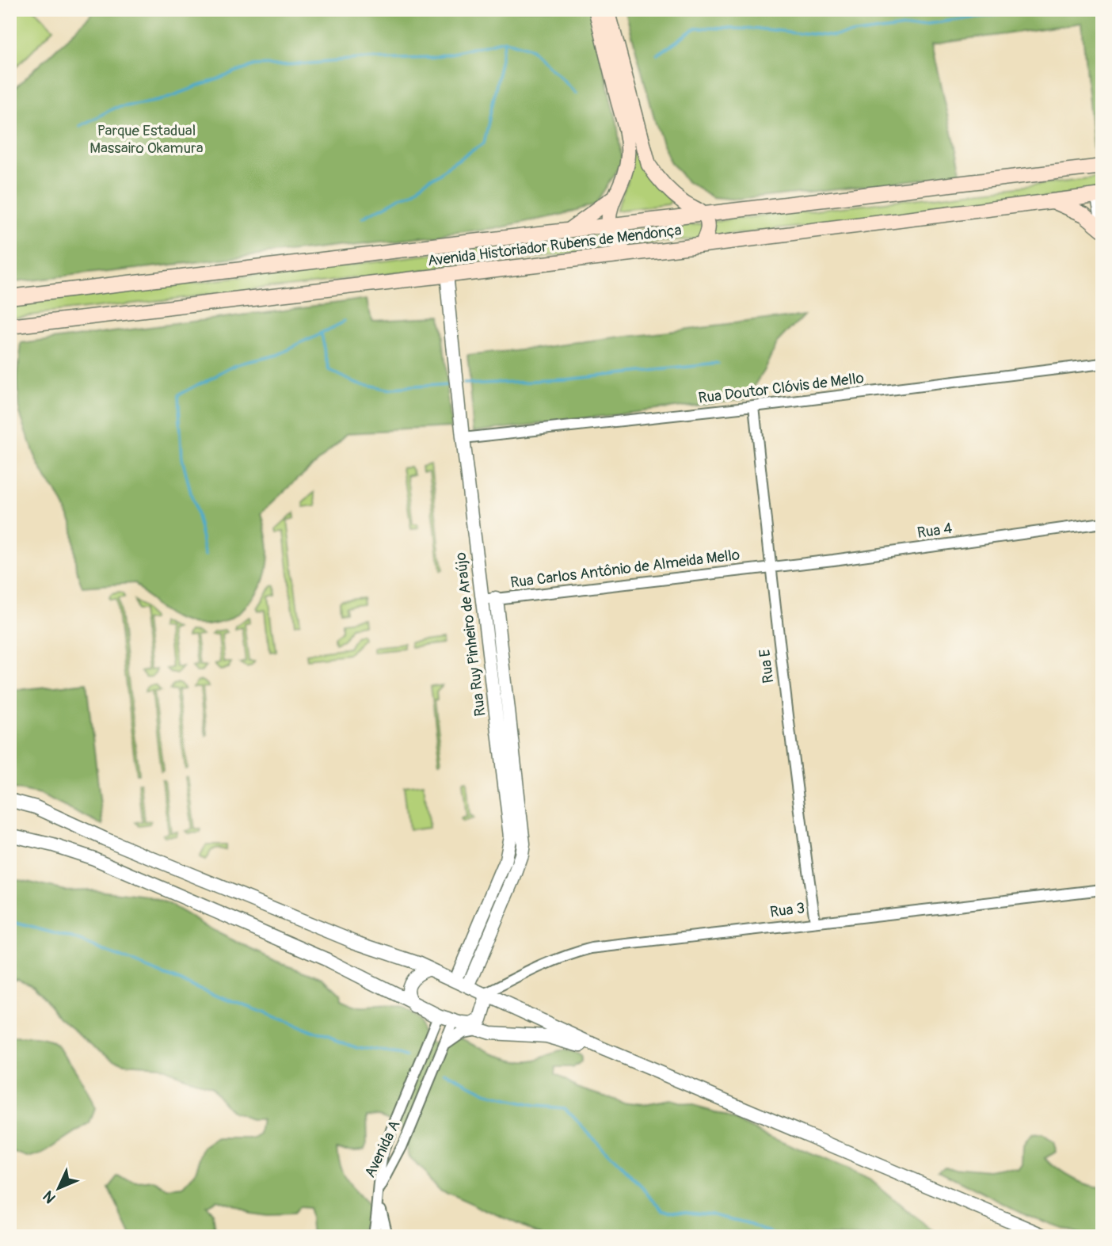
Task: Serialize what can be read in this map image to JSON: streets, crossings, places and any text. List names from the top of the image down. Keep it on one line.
{"streets":{"main road":["Avenida Historiador Rubens de Mendonça"],"street":["Rua Doutor Clóvis de Mello","Rua 4","Rua Carlos Antônio de Almeida Mello","Rua Ruy Pinheiro de Araújo","Rua E","Rua 3","Avenida A"]},"crossings":[["Avenida Historiador Rubens de Mendonça","Rua Ruy Pinheiro de Araújo"],["Rua Doutor Clóvis de Mello","Rua Ruy Pinheiro de Araújo"],["Rua Doutor Clóvis de Mello","Rua E"],["Rua 4","Rua Carlos Antônio de Almeida Mello"],["Rua 4","Rua E"],["Rua Carlos Antônio de Almeida Mello","Rua Ruy Pinheiro de Araújo"],["Rua Carlos Antônio de Almeida Mello","Rua E"],["Rua E","Rua 3"]],"parks":["Parque Estadual Massairo Okamura"],"north":"bottom left"}
